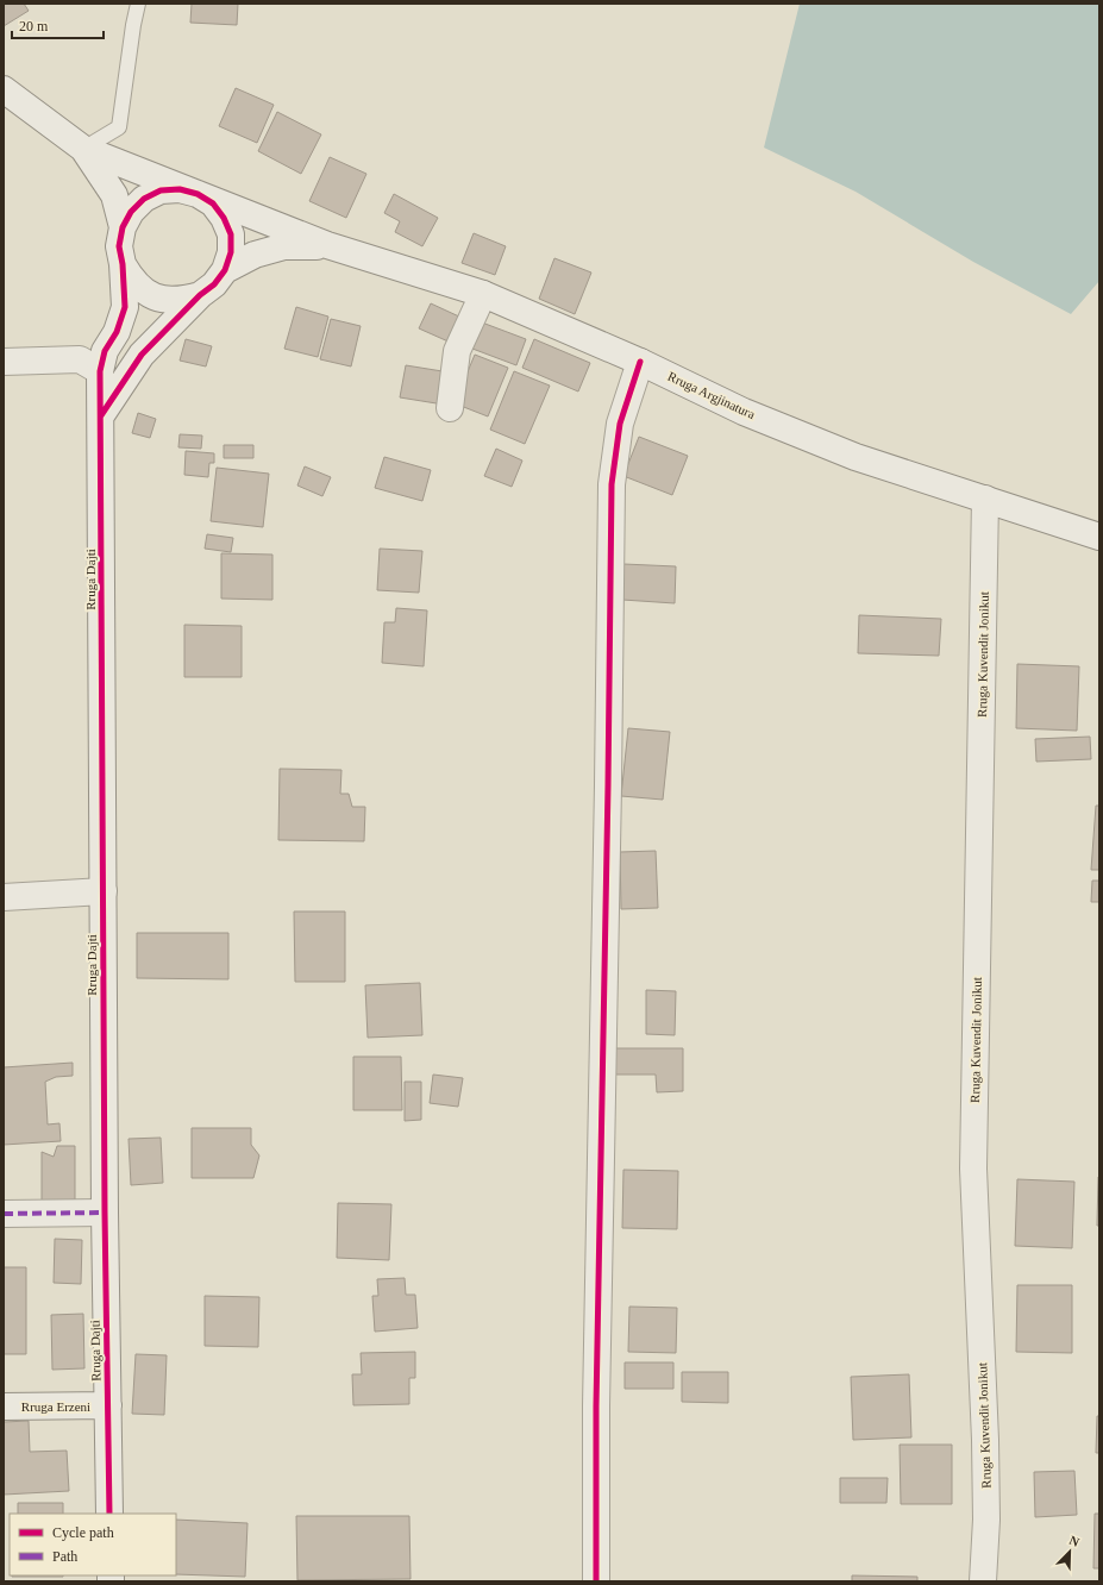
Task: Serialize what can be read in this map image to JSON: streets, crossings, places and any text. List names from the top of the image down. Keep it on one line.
{"streets":{"street":["Rruga Argjinatura","Rruga Dajti","Rruga Kuvendit Jonikut","Rruga Erzeni"]},"crossings":[["Rruga Argjinatura","Rruga Kuvendit Jonikut"],["Rruga Dajti","Rruga Erzeni"]],"legend":["Cycle path","Path"],"scale_bar":"20 m","north":"top right"}
